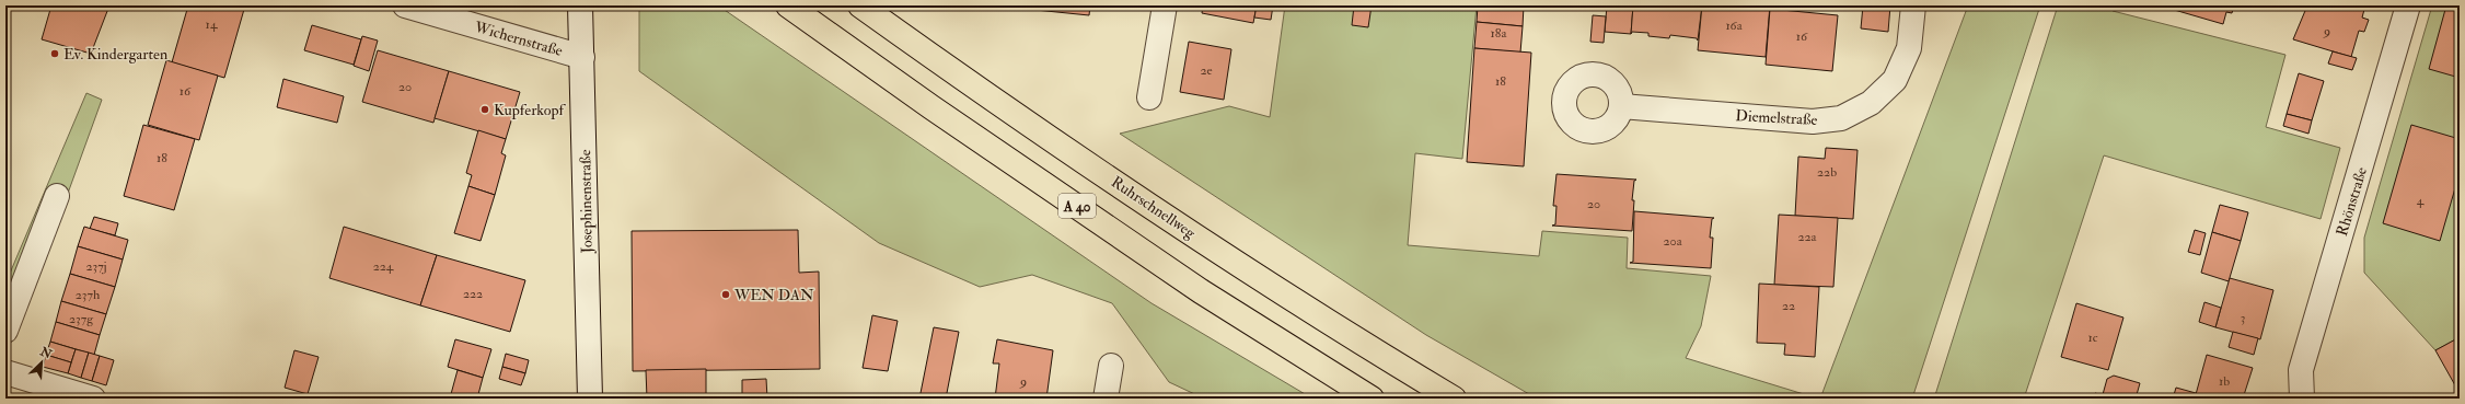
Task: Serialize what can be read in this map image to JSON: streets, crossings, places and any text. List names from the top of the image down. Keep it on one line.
{"streets":{"highway":["A 40","Ruhrschnellweg"],"street":["Wichernstraße","Diemelstraße","Josephinenstraße","Rhönstraße"]},"crossings":[["Wichernstraße","Josephinenstraße"]],"places":["Ev. Kindergarten","Kupferkopf","WEN DAN"],"house_numbers":["14","16a","9","18a","16","2e","18","20","16","18","22b","4","20","22a","20a","237j","224","222","237h","22","3","237g","1c","9","1b"],"north":"top right"}
